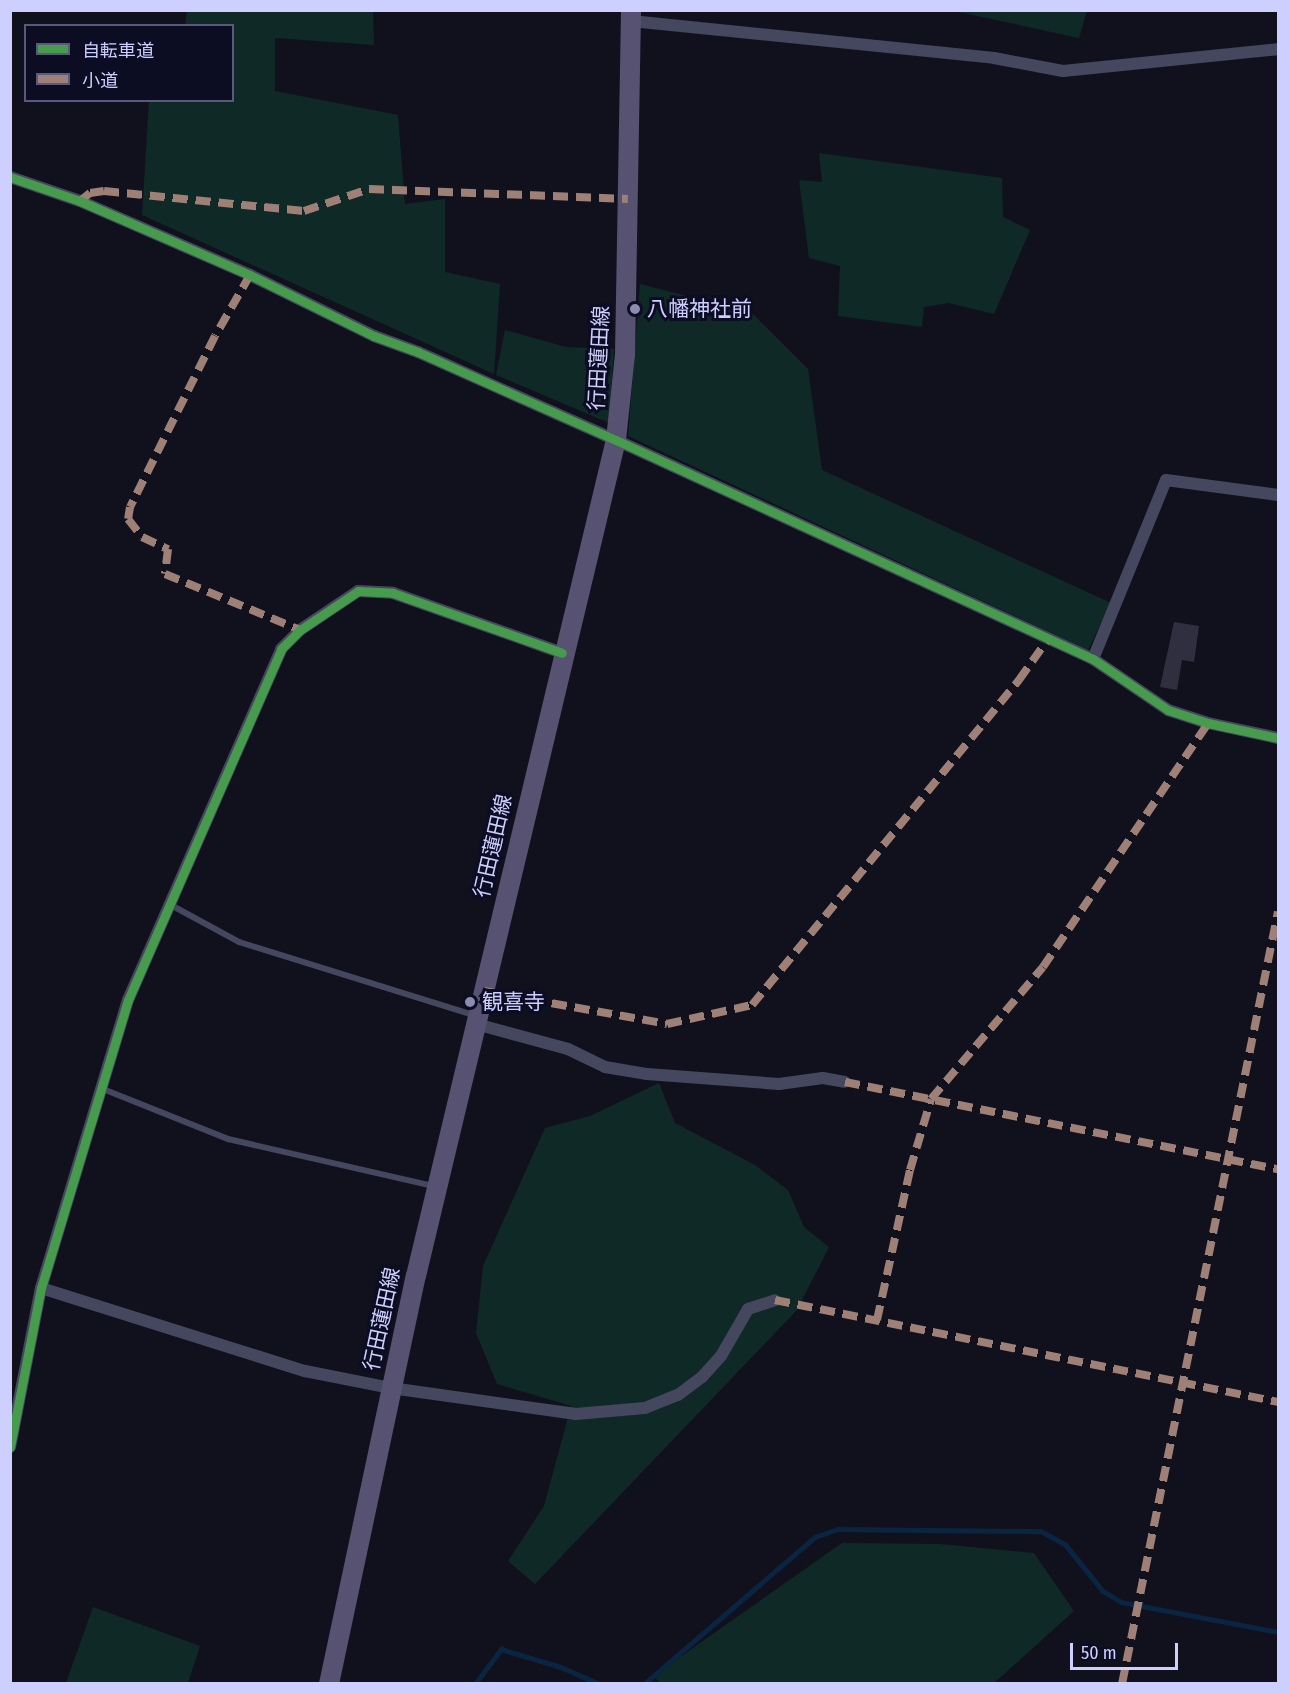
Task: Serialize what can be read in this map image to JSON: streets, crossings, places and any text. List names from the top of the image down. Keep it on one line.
{"streets":{"main road":["行田蓮田線"]},"places":["八幡神社前","観喜寺"],"legend":["自転車道","小道"],"scale_bar":"50 m"}
